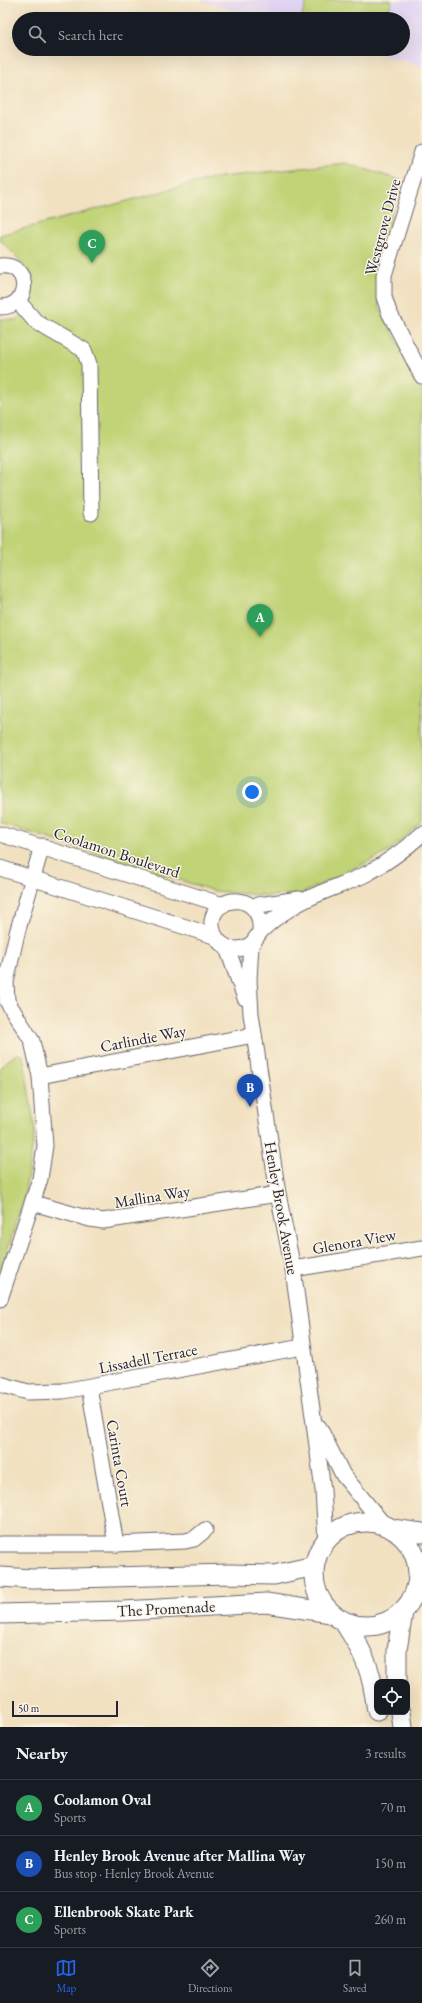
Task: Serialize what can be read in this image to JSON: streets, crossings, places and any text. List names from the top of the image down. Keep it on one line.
{"streets":{"main road":["The Promenade"],"street":["Westgrove Drive","Coolamon Boulevard","Carlindie Way","Mallina Way","Henley Brook Avenue","Glenora View","Lissadell Terrace","Carinta Court"]},"crossings":[["Coolamon Boulevard","Henley Brook Avenue"],["Carlindie Way","Henley Brook Avenue"],["Mallina Way","Henley Brook Avenue"],["Henley Brook Avenue","Glenora View"],["Henley Brook Avenue","Lissadell Terrace"],["Henley Brook Avenue","The Promenade"],["Lissadell Terrace","Carinta Court"]],"scale_bar":"50 m","page":{"search":"Search here","pins":["C","A","B"],"scale":"50 m","heading":["Nearby","3 results"],"list":[{"mark":"A","name":"Coolamon Oval","note":"Sports","value":"70 m"},{"mark":"B","name":"Henley Brook Avenue after Mallina Way","note":"Bus stop · Henley Brook Avenue","value":"150 m"},{"mark":"C","name":"Ellenbrook Skate Park","note":"Sports","value":"260 m"}],"nav":["Map","Directions","Saved"]}}
